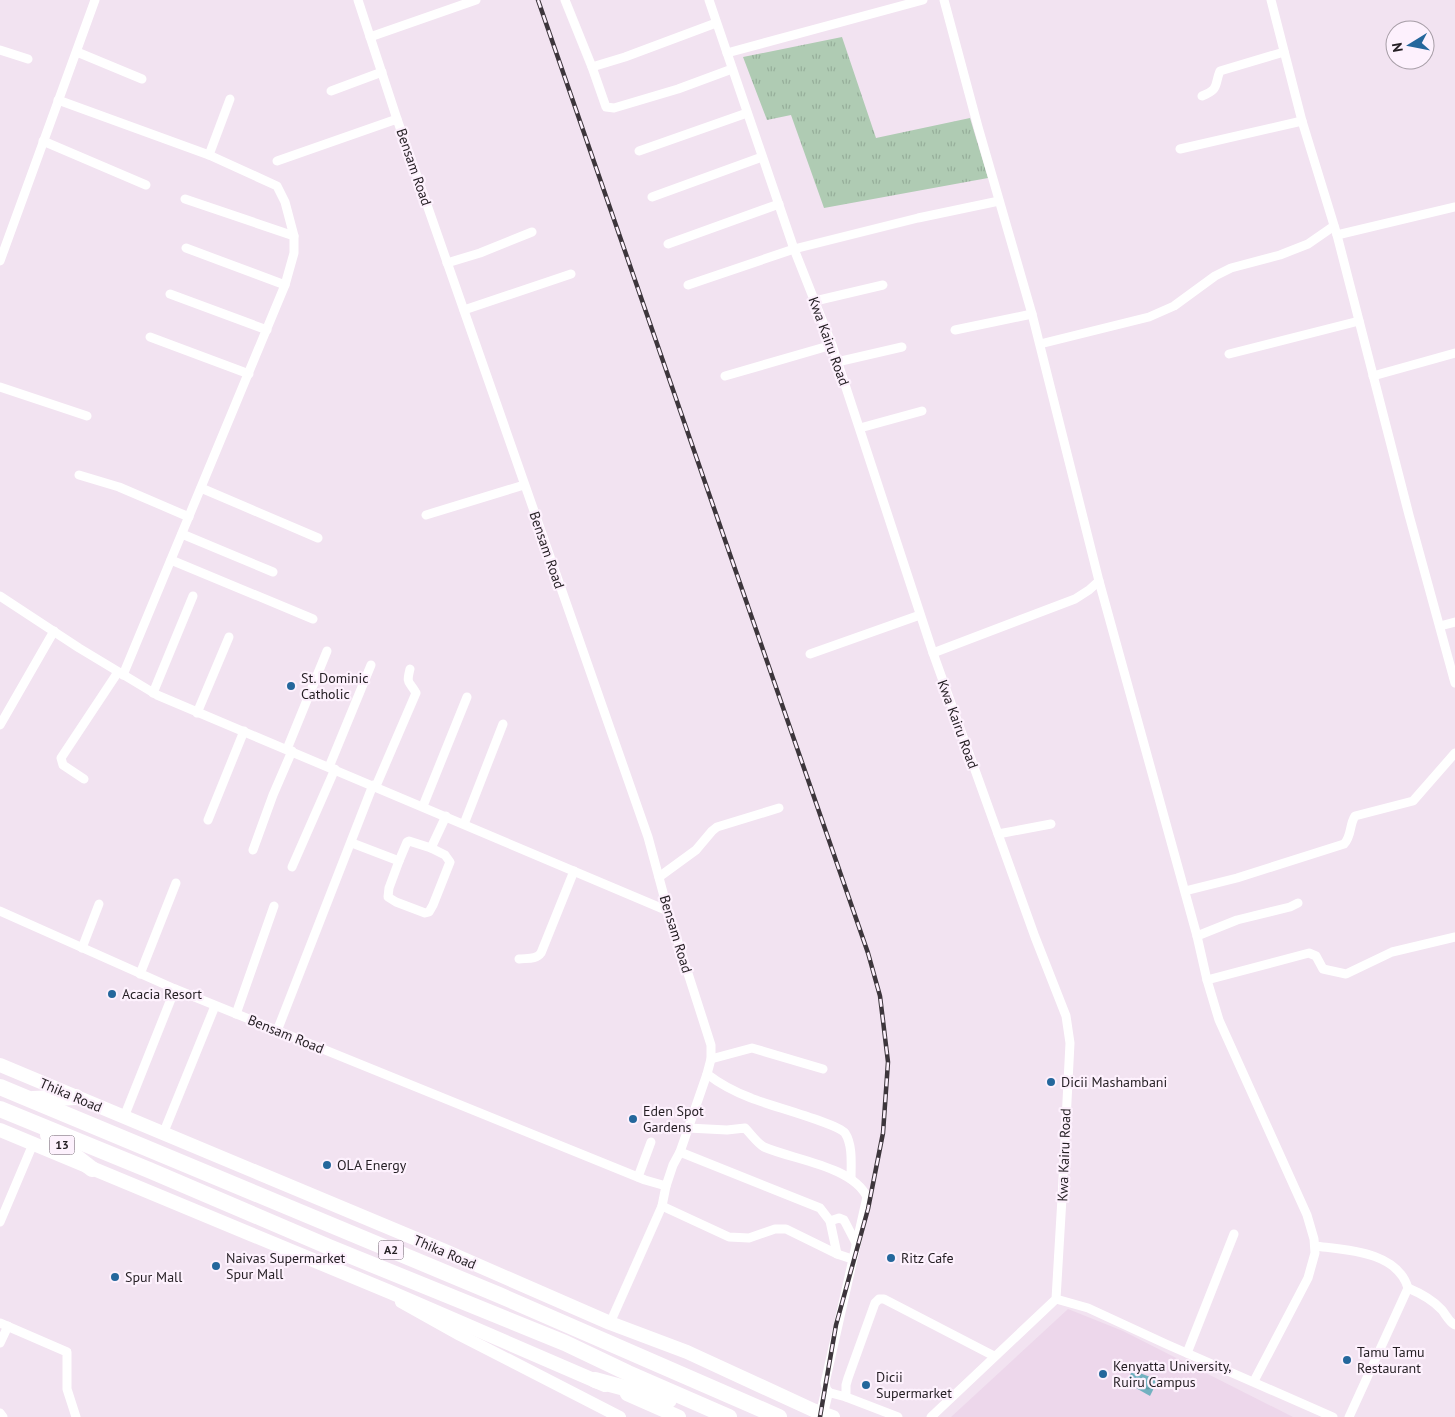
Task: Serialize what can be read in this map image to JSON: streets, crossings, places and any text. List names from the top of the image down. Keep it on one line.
{"streets":{"highway":["Thika Road","13","A2"],"street":["Bensam Road","Kwa Kairu Road"]},"crossings":[["13","A2"]],"places":["St. Dominic Catholic","Acacia Resort","Dicii Mashambani","Eden Spot Gardens","OLA Energy","Ritz Cafe","Naivas Supermarket Spur Mall","Spur Mall","Tamu Tamu Restaurant","Kenyatta University, Ruiru Campus","Dicii Supermarket"],"north":"left"}
